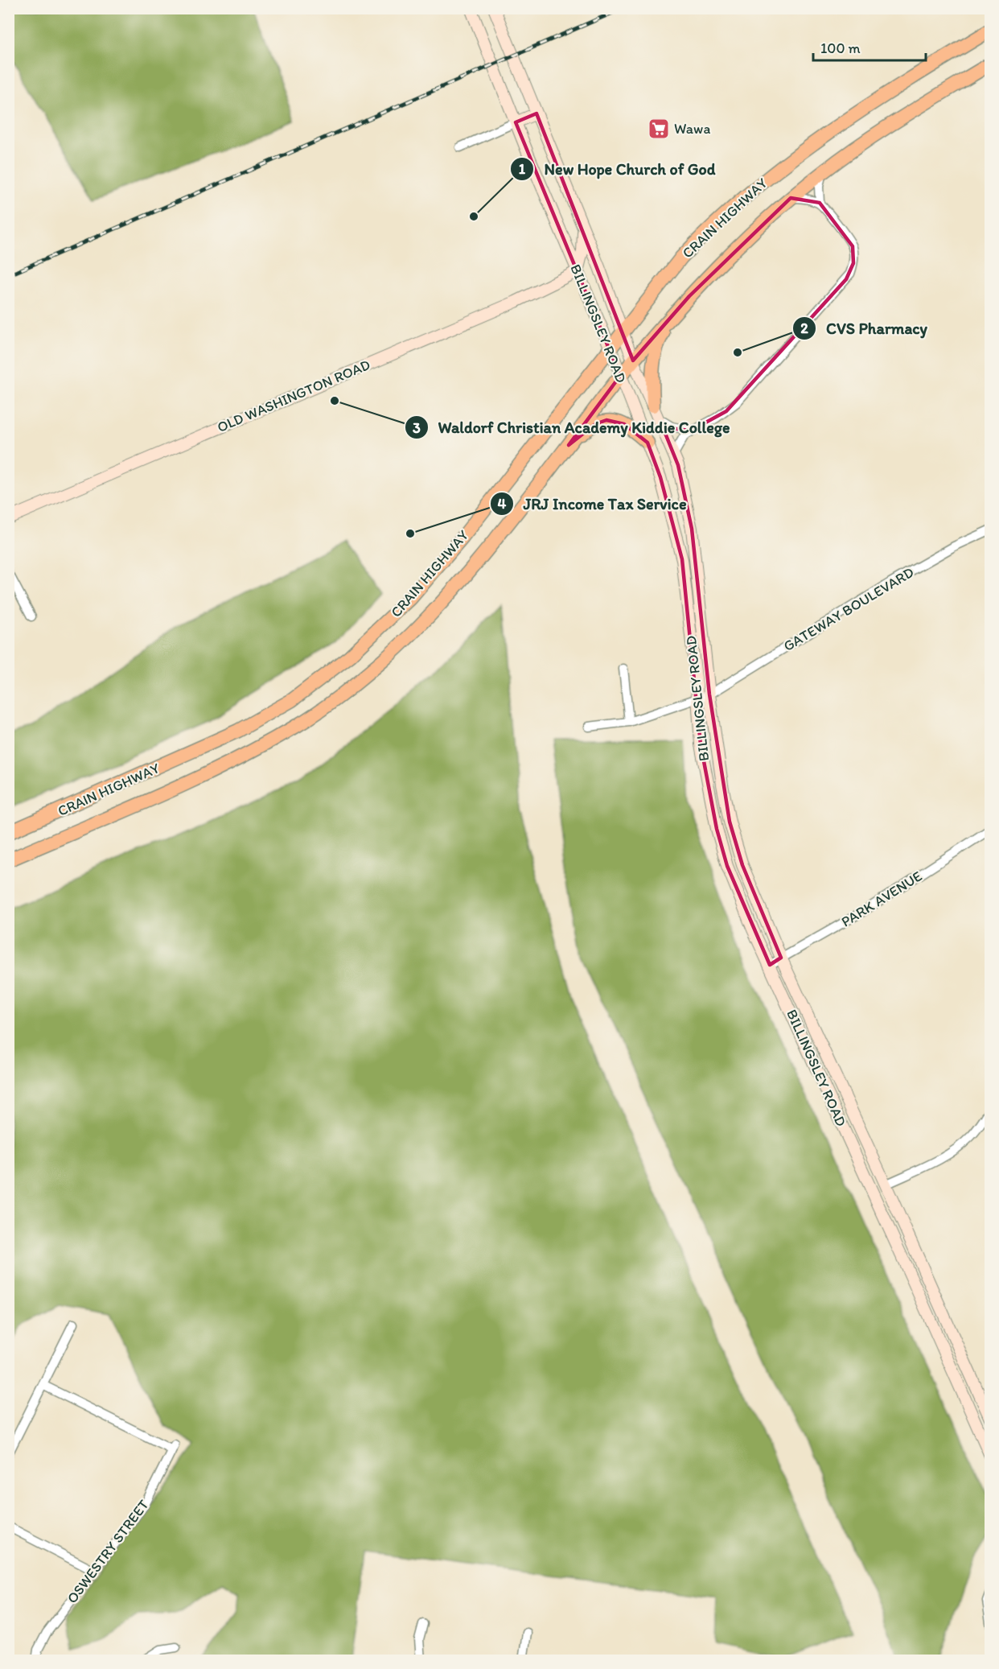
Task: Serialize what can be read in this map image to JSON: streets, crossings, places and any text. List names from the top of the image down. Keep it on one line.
{"streets":{"highway":["CRAIN HIGHWAY"],"main road":["BILLINGSLEY ROAD","OLD WASHINGTON ROAD"],"street":["GATEWAY BOULEVARD","PARK AVENUE","OSWESTRY STREET"]},"crossings":[["CRAIN HIGHWAY","BILLINGSLEY ROAD"],["BILLINGSLEY ROAD","OLD WASHINGTON ROAD"],["BILLINGSLEY ROAD","GATEWAY BOULEVARD"],["BILLINGSLEY ROAD","PARK AVENUE"]],"places":{"supermarket":["Wawa"],"other":["New Hope Church of God","CVS Pharmacy","Waldorf Christian Academy Kiddie College","JRJ Income Tax Service"]},"scale_bar":"100 m"}
